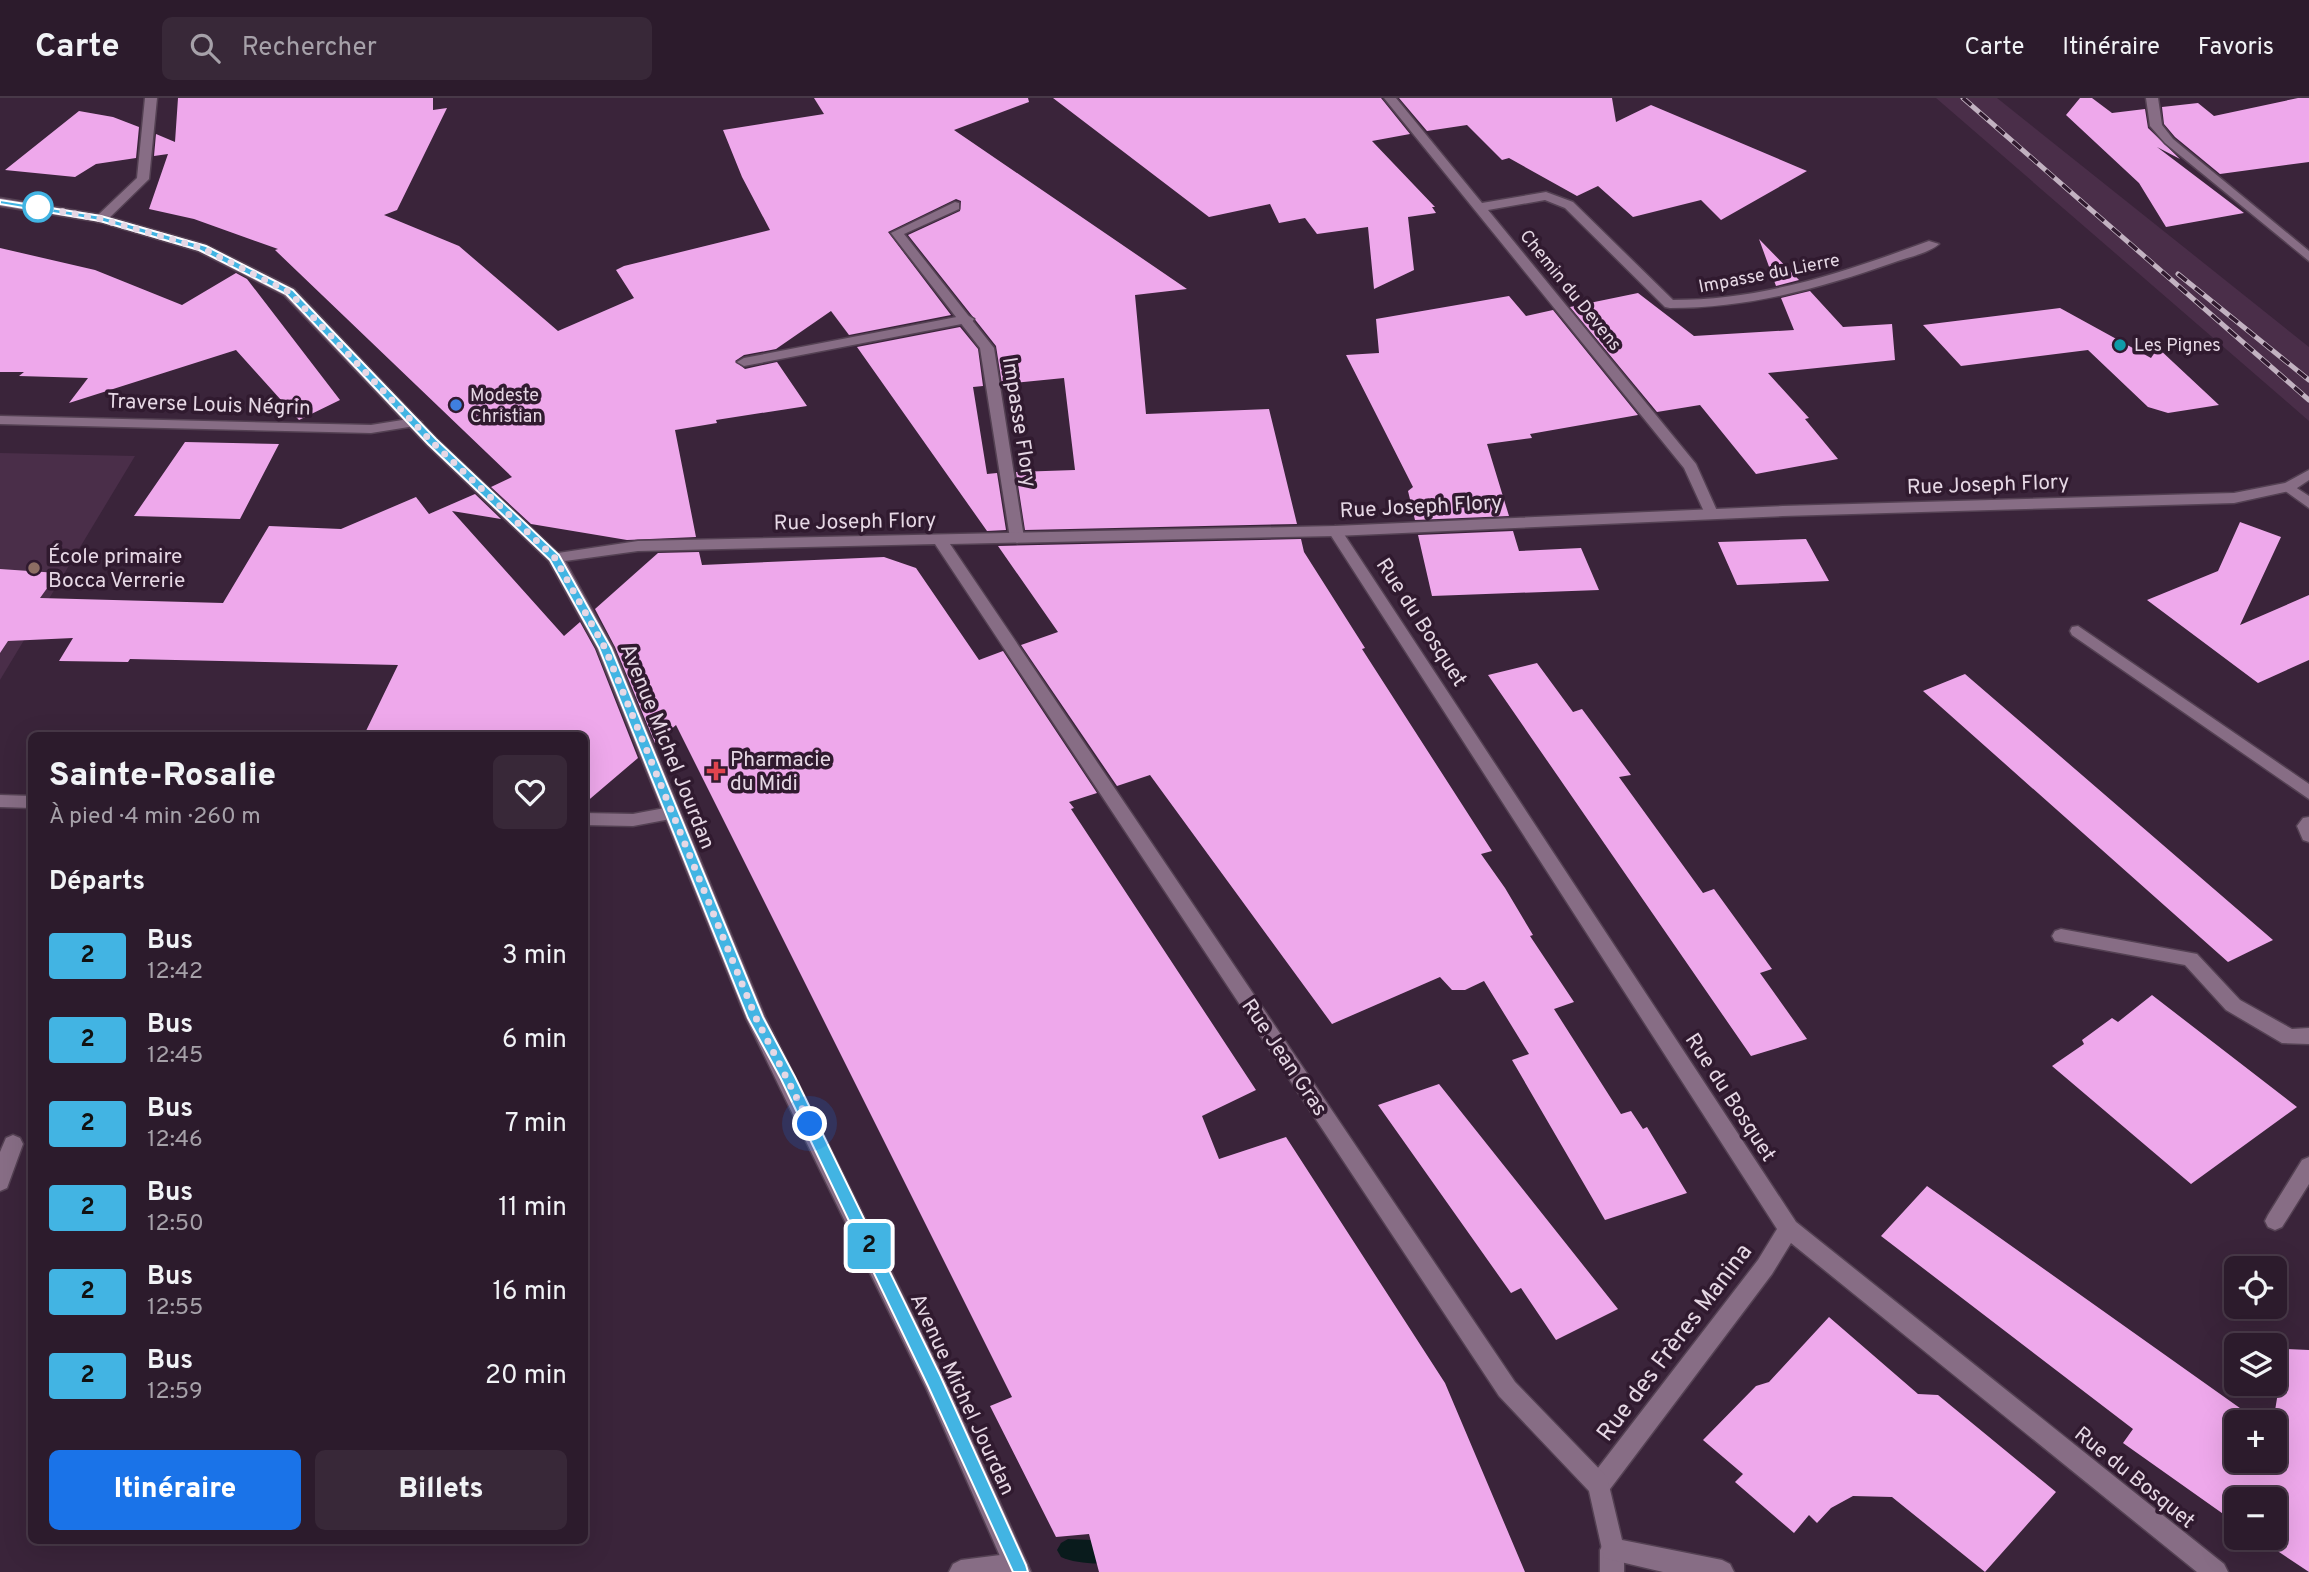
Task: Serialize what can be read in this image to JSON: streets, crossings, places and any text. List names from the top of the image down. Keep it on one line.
{"streets":{"street":["Impasse du Lierre","Chemin du Devens","Traverse Louis Négrin","Impasse Flory","Rue Joseph Flory","Rue du Bosquet","Avenue Michel Jourdan","Rue Jean Gras","Rue des Frères Manina"]},"crossings":[["Impasse du Lierre","Chemin du Devens"],["Chemin du Devens","Rue Joseph Flory"],["Traverse Louis Négrin","Avenue Michel Jourdan"],["Impasse Flory","Rue Joseph Flory"],["Rue Joseph Flory","Rue du Bosquet"],["Rue Joseph Flory","Avenue Michel Jourdan"],["Rue Joseph Flory","Rue Jean Gras"],["Rue du Bosquet","Rue des Frères Manina"],["Rue Jean Gras","Rue des Frères Manina"]],"places":{"other":["Les Pignes","Modeste Christian","École primaire Bocca Verrerie"],"health":["Pharmacie du Midi"]},"lines":["bus line 2"],"page":{"header":"Carte","search":"Rechercher","nav":["Carte","Itinéraire","Favoris"],"on_map":"2","heading":[["Sainte-Rosalie","À pied · 4 min · 260 m"],"Départs"],"list":[{"mark":"2","name":"Bus","note":"12:42","value":"3 min"},{"mark":"2","name":"Bus","note":"12:45","value":"6 min"},{"mark":"2","name":"Bus","note":"12:46","value":"7 min"},{"mark":"2","name":"Bus","note":"12:50","value":"11 min"},{"mark":"2","name":"Bus","note":"12:55","value":"16 min"},{"mark":"2","name":"Bus","note":"12:59","value":"20 min"}],"map_buttons":["+","−"],"buttons":["Itinéraire","Billets"]}}
